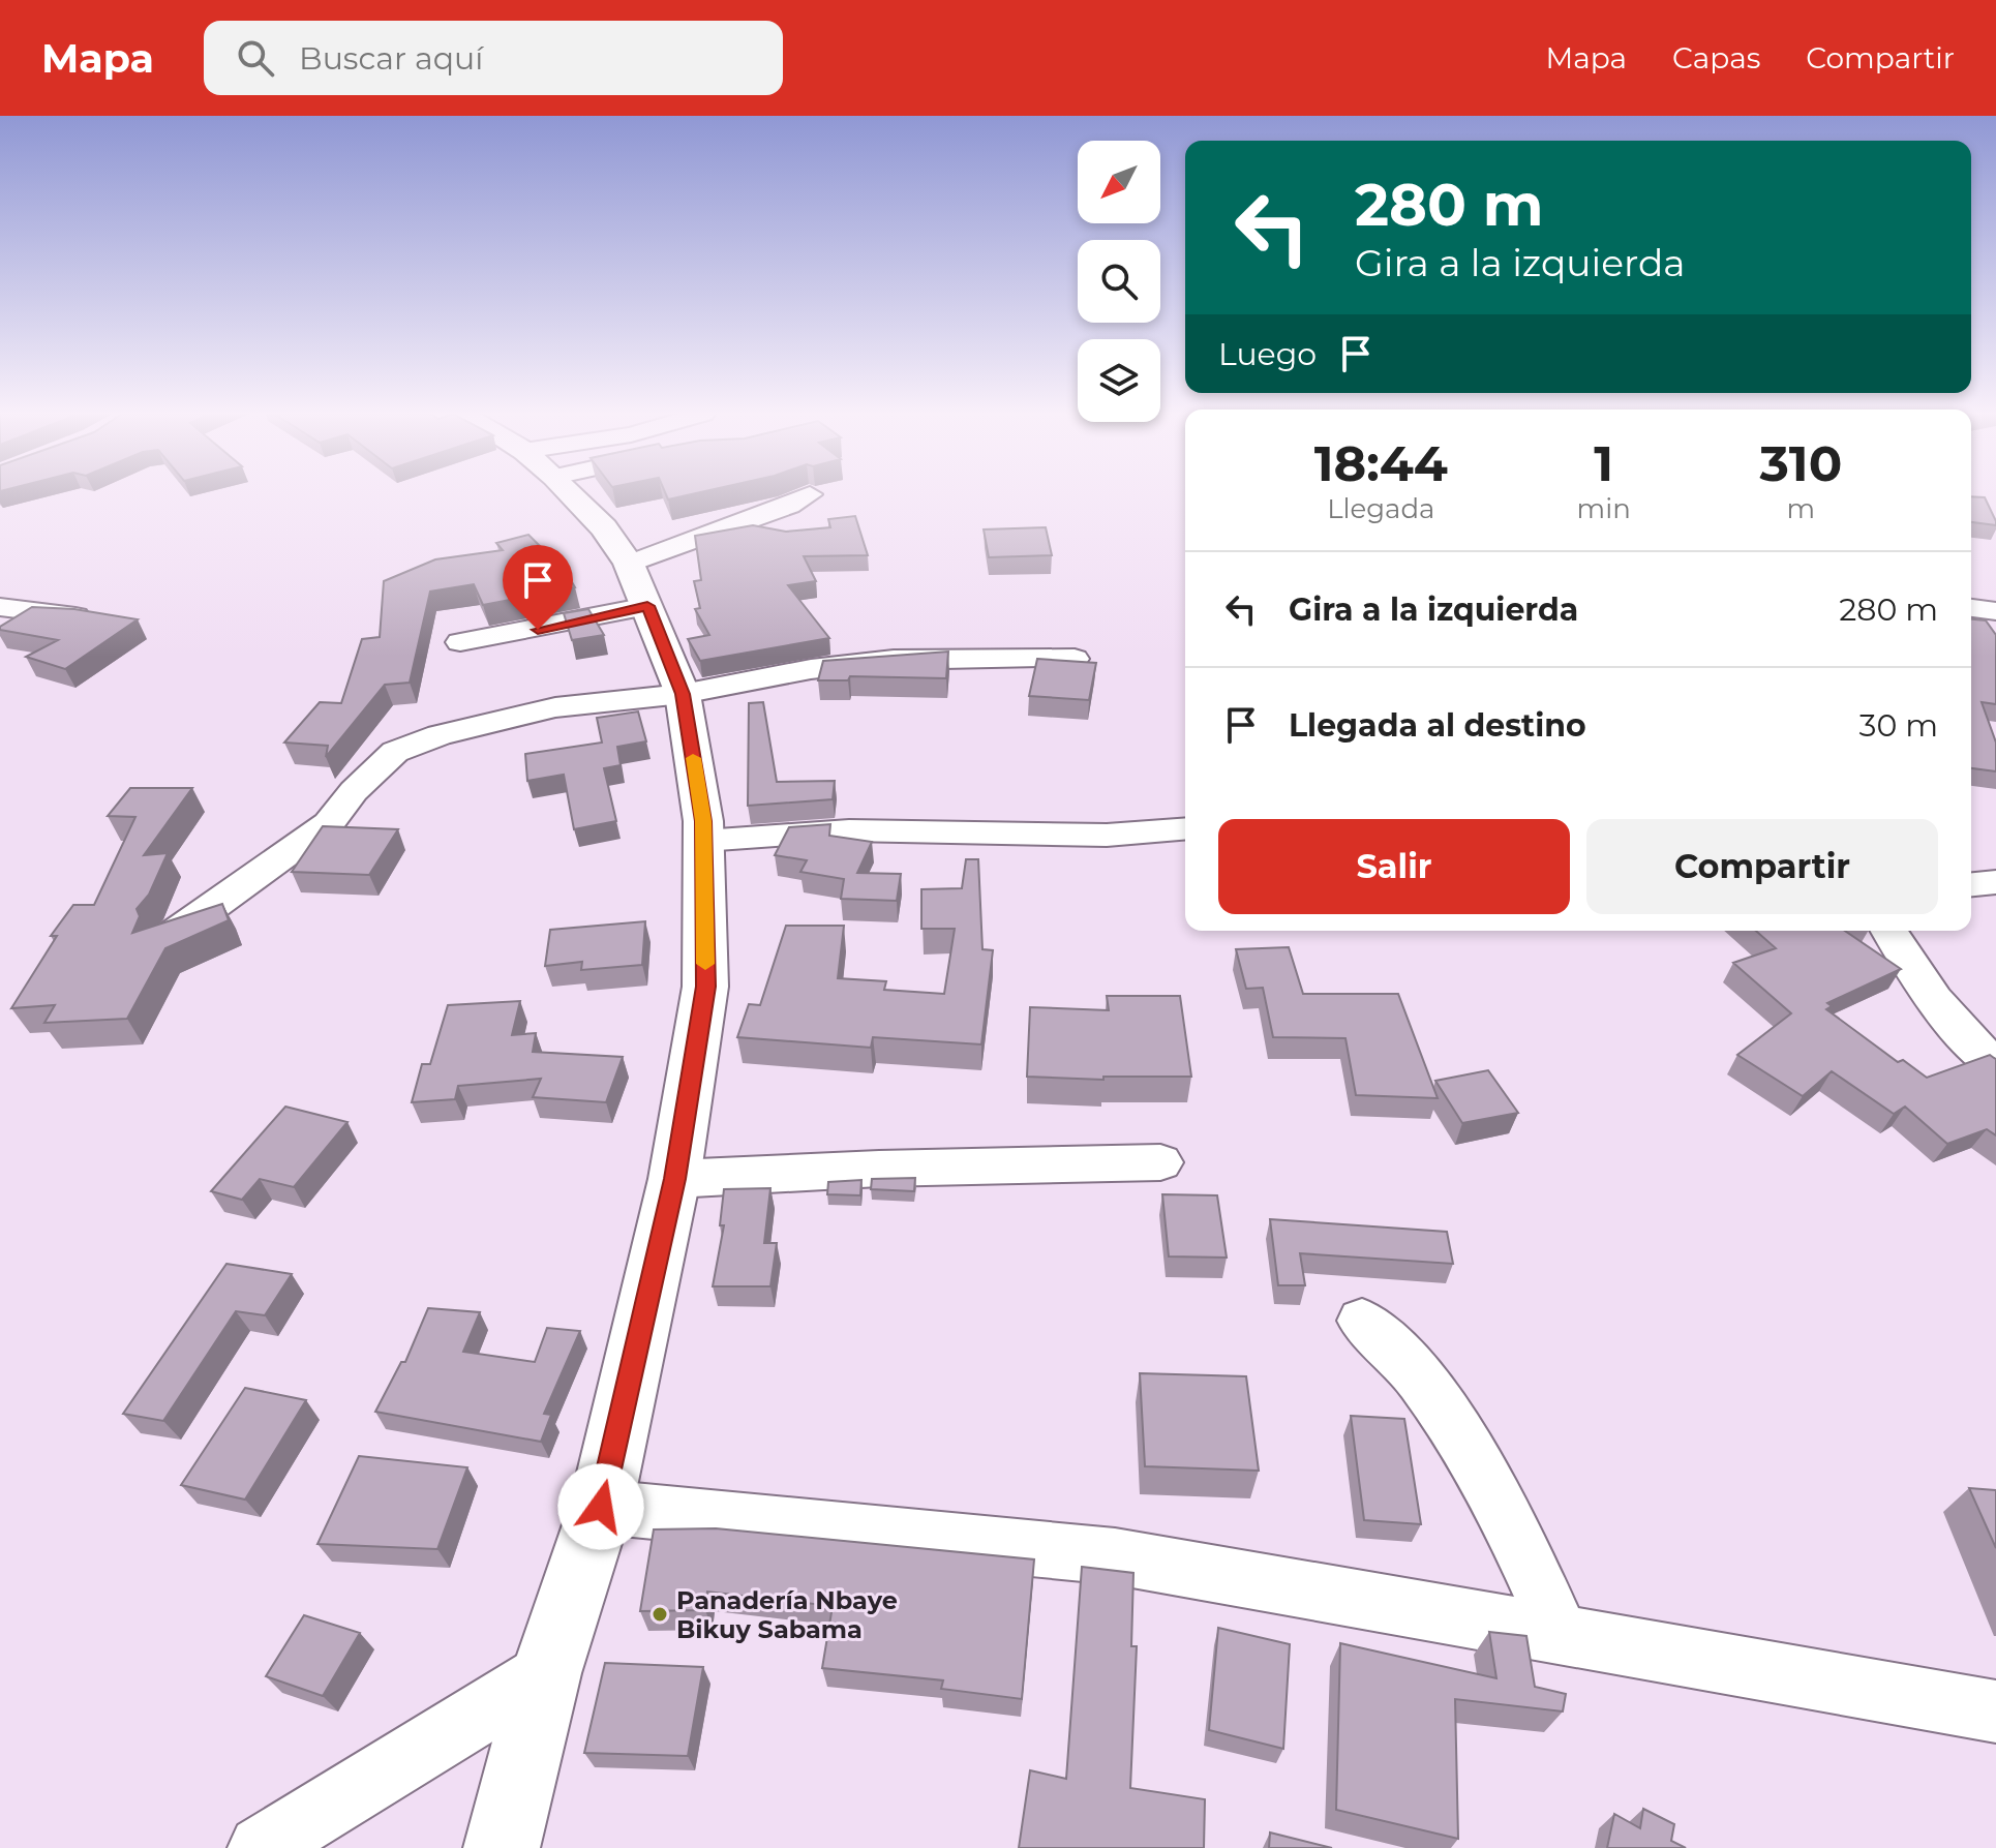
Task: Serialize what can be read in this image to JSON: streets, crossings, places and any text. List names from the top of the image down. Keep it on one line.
{"places":["Panadería Nbaye Bikuy Sabama"],"north":"bottom left","page":{"header":"Mapa","search":"Buscar aquí","nav":["Mapa","Capas","Compartir"],"turn":["280 m","Gira a la izquierda"],"then":"Luego","eta":["18:44","Llegada","1","min","310","m"],"list":[{"name":"Gira a la izquierda","value":"280 m"},{"name":"Llegada al destino","value":"30 m"}],"buttons":["Salir","Compartir"]}}
